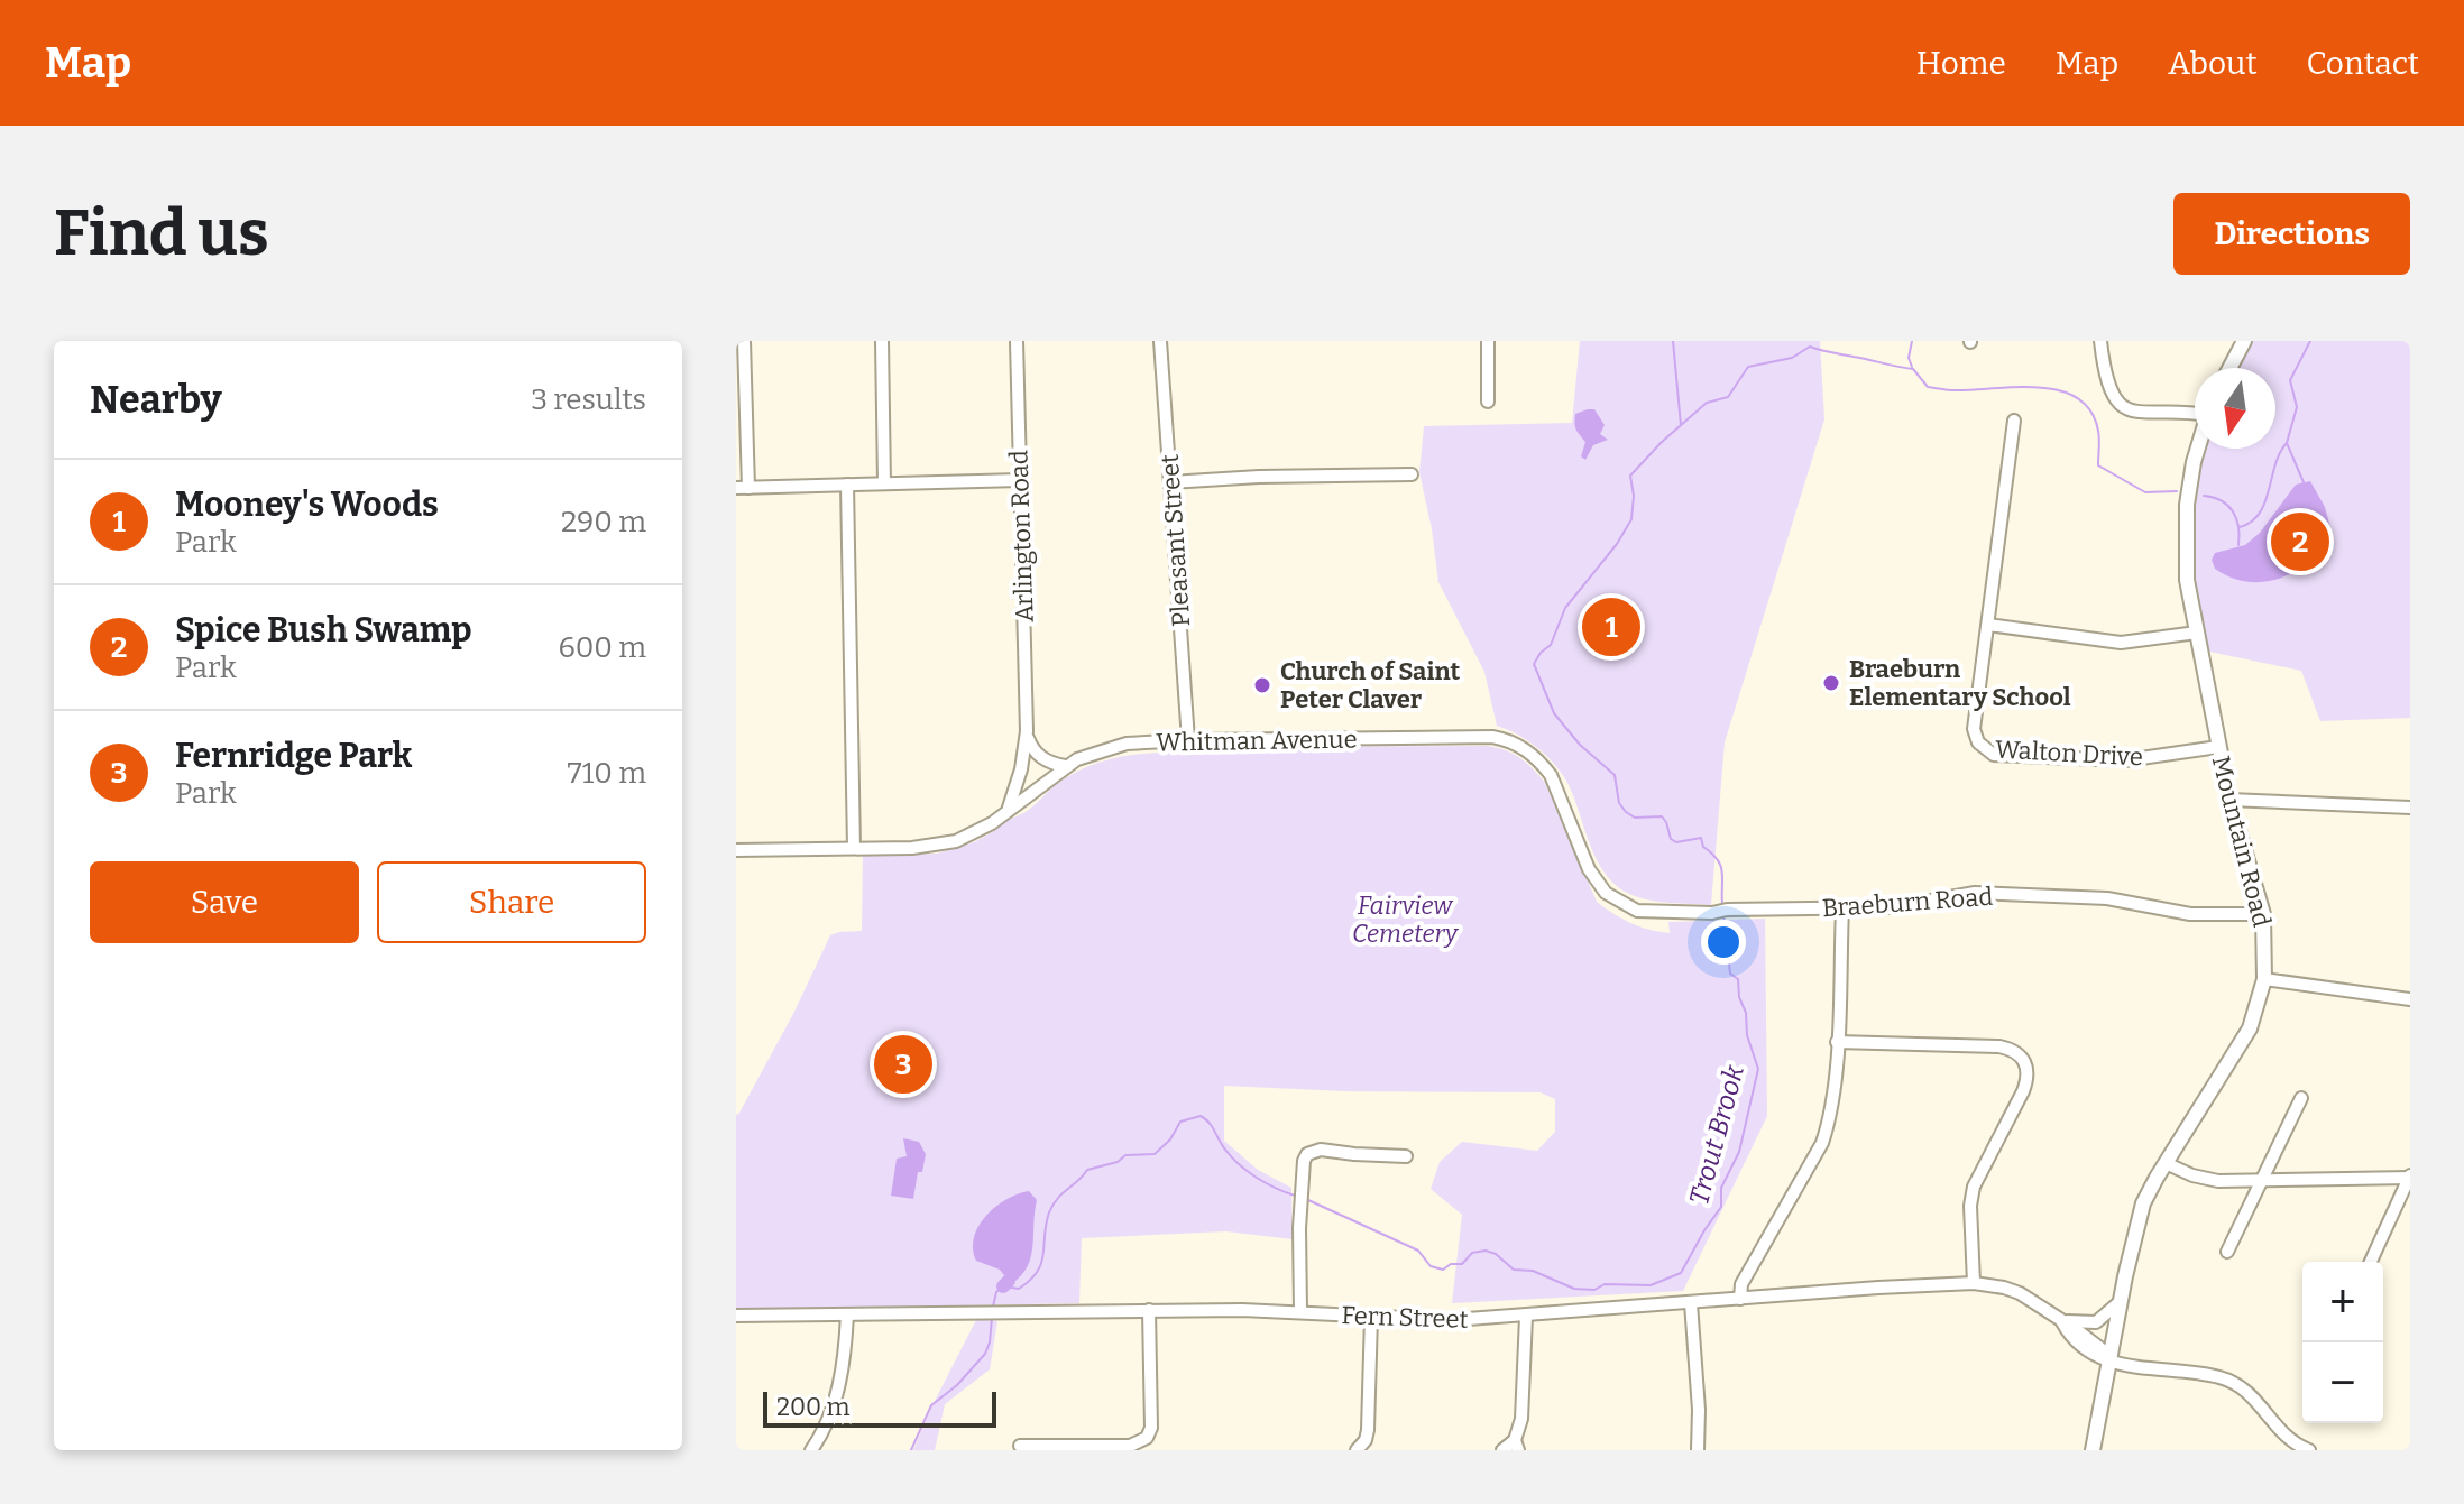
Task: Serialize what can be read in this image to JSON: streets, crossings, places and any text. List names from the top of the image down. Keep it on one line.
{"streets":{"main road":["Mountain Road"],"street":["Arlington Road","Pleasant Street","Whitman Avenue","Walton Drive","Braeburn Road","Fern Street"]},"crossings":[["Arlington Road","Whitman Avenue"],["Pleasant Street","Whitman Avenue"],["Whitman Avenue","Braeburn Road"],["Walton Drive","Mountain Road"],["Mountain Road","Braeburn Road"],["Mountain Road","Fern Street"]],"water":["Trout Brook"],"parks":["Fairview Cemetery"],"places":["Braeburn Elementary School","Church of Saint Peter Claver"],"scale_bar":"200 m","north":"bottom","page":{"header":"Map","nav":["Home","Map","About","Contact"],"buttons":["Directions",["Save","Share"]],"title":"Find us","heading":["Nearby","3 results"],"list":[{"mark":"1","name":"Mooney's Woods","note":"Park","value":"290 m"},{"mark":"2","name":"Spice Bush Swamp","note":"Park","value":"600 m"},{"mark":"3","name":"Fernridge Park","note":"Park","value":"710 m"}],"pins":["2","1","3"],"map_buttons":["+","−"],"scale":"200 m"}}
